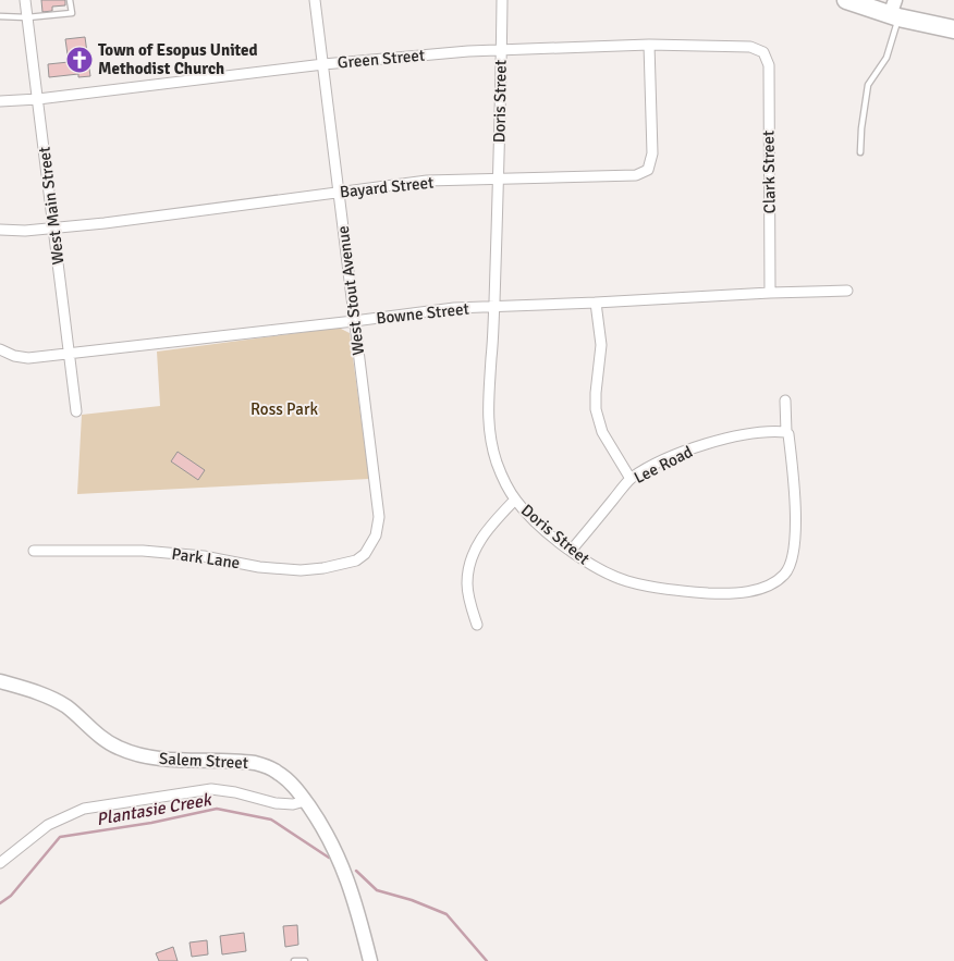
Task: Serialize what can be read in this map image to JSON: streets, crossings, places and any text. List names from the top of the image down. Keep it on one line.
{"streets":{"street":["Green Street","Doris Street","Clark Street","Bayard Street","West Main Street","West Stout Avenue","Bowne Street","Lee Road","Park Lane","Salem Street"]},"crossings":[["Green Street","Doris Street"],["Green Street","Clark Street"],["Green Street","Bayard Street"],["Green Street","West Main Street"],["Green Street","West Stout Avenue"],["Doris Street","Bayard Street"],["Doris Street","Bowne Street"],["Doris Street","Lee Road"],["Clark Street","Bowne Street"],["Bayard Street","West Main Street"],["Bayard Street","West Stout Avenue"],["West Main Street","Bowne Street"],["West Stout Avenue","Bowne Street"],["West Stout Avenue","Park Lane"]],"water":["Plantasie Creek"],"parks":["Ross Park"],"places":{"church":["Town of Esopus United Methodist Church"]}}
